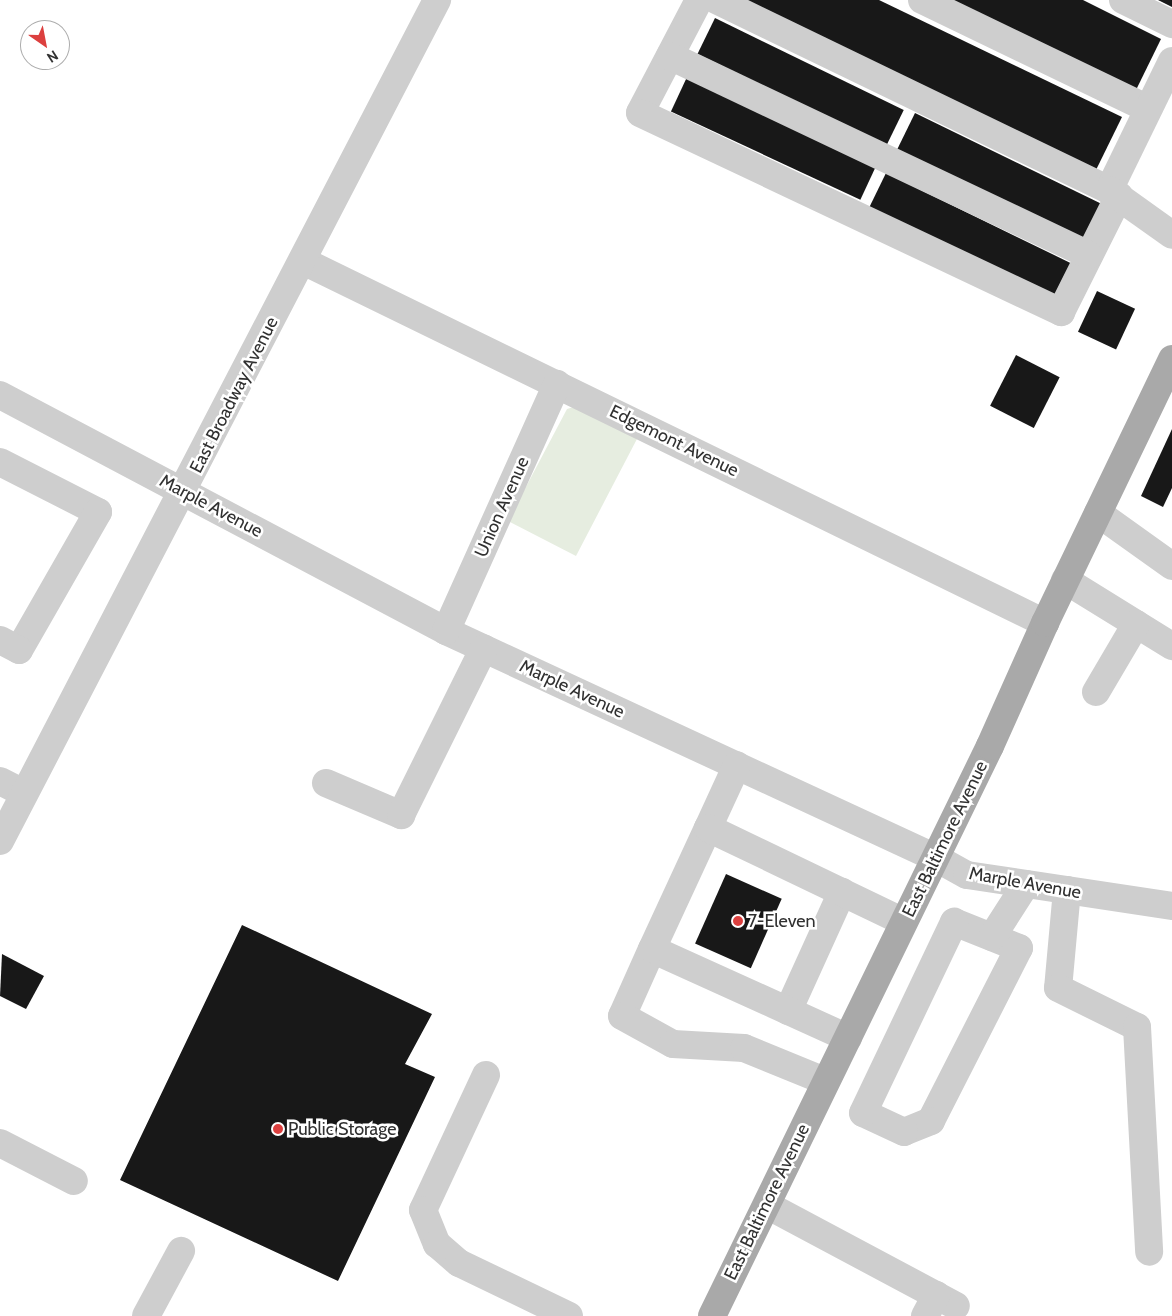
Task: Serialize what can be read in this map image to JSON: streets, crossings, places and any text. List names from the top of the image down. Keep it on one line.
{"streets":{"main road":["East Baltimore Avenue"],"street":["East Broadway Avenue","Edgemont Avenue","Marple Avenue","Union Avenue"]},"crossings":[["East Broadway Avenue","Edgemont Avenue"],["East Broadway Avenue","Marple Avenue"],["Edgemont Avenue","Union Avenue"],["Edgemont Avenue","East Baltimore Avenue"],["Marple Avenue","Union Avenue"],["Marple Avenue","East Baltimore Avenue"]],"places":["7-Eleven","Public Storage"],"north":"bottom right"}
